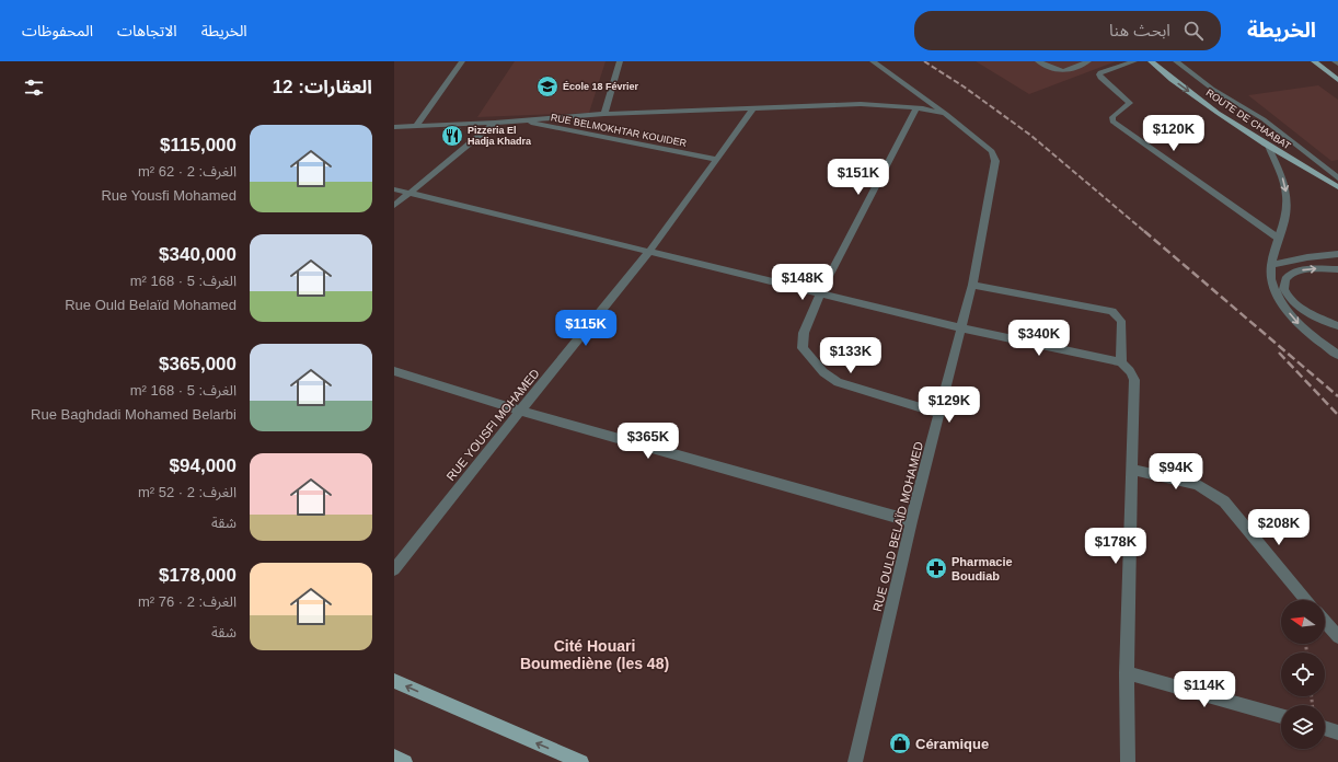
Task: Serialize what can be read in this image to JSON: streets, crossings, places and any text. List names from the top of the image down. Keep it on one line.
{"streets":{"main road":["ROUTE DE CHAABAT"],"street":["RUE BELMOKHTAR KOUIDER","RUE YOUSFI MOHAMED","RUE OULD BELAÏD MOHAMED"]},"crossings":[["RUE BELMOKHTAR KOUIDER","RUE YOUSFI MOHAMED"]],"one_way":["ROUTE DE CHAABAT"],"districts":["Cité Houari Boumediène (les 48)"],"places":{"school or university":["École 18 Février"],"restaurant":["Pizzeria El Hadja Khadra"],"pharmacy":["Pharmacie Boudiab"],"shop":["Céramique"]},"north":"left","page":{"header":"الخريطة","search":"ابحث هنا","nav":["الخريطة","الاتجاهات","المحفوظات"],"heading":"العقارات: 12","list":[{"name":"$115,000","note":"الغرف: 2 · 62 m² · Rue Yousfi Mohamed"},{"name":"$340,000","note":"الغرف: 5 · 168 m² · Rue Ould Belaïd Mohamed"},{"name":"$365,000","note":"الغرف: 5 · 168 m² · Rue Baghdadi Mohamed Belarbi"},{"name":"$94,000","note":"الغرف: 2 · 52 m² · شقة"},{"name":"$178,000","note":"الغرف: 2 · 76 m² · شقة"}],"price":["$120K","$151K","$148K","$115K","$340K","$133K","$129K","$365K","$94K","$208K","$178K","$114K"]}}
